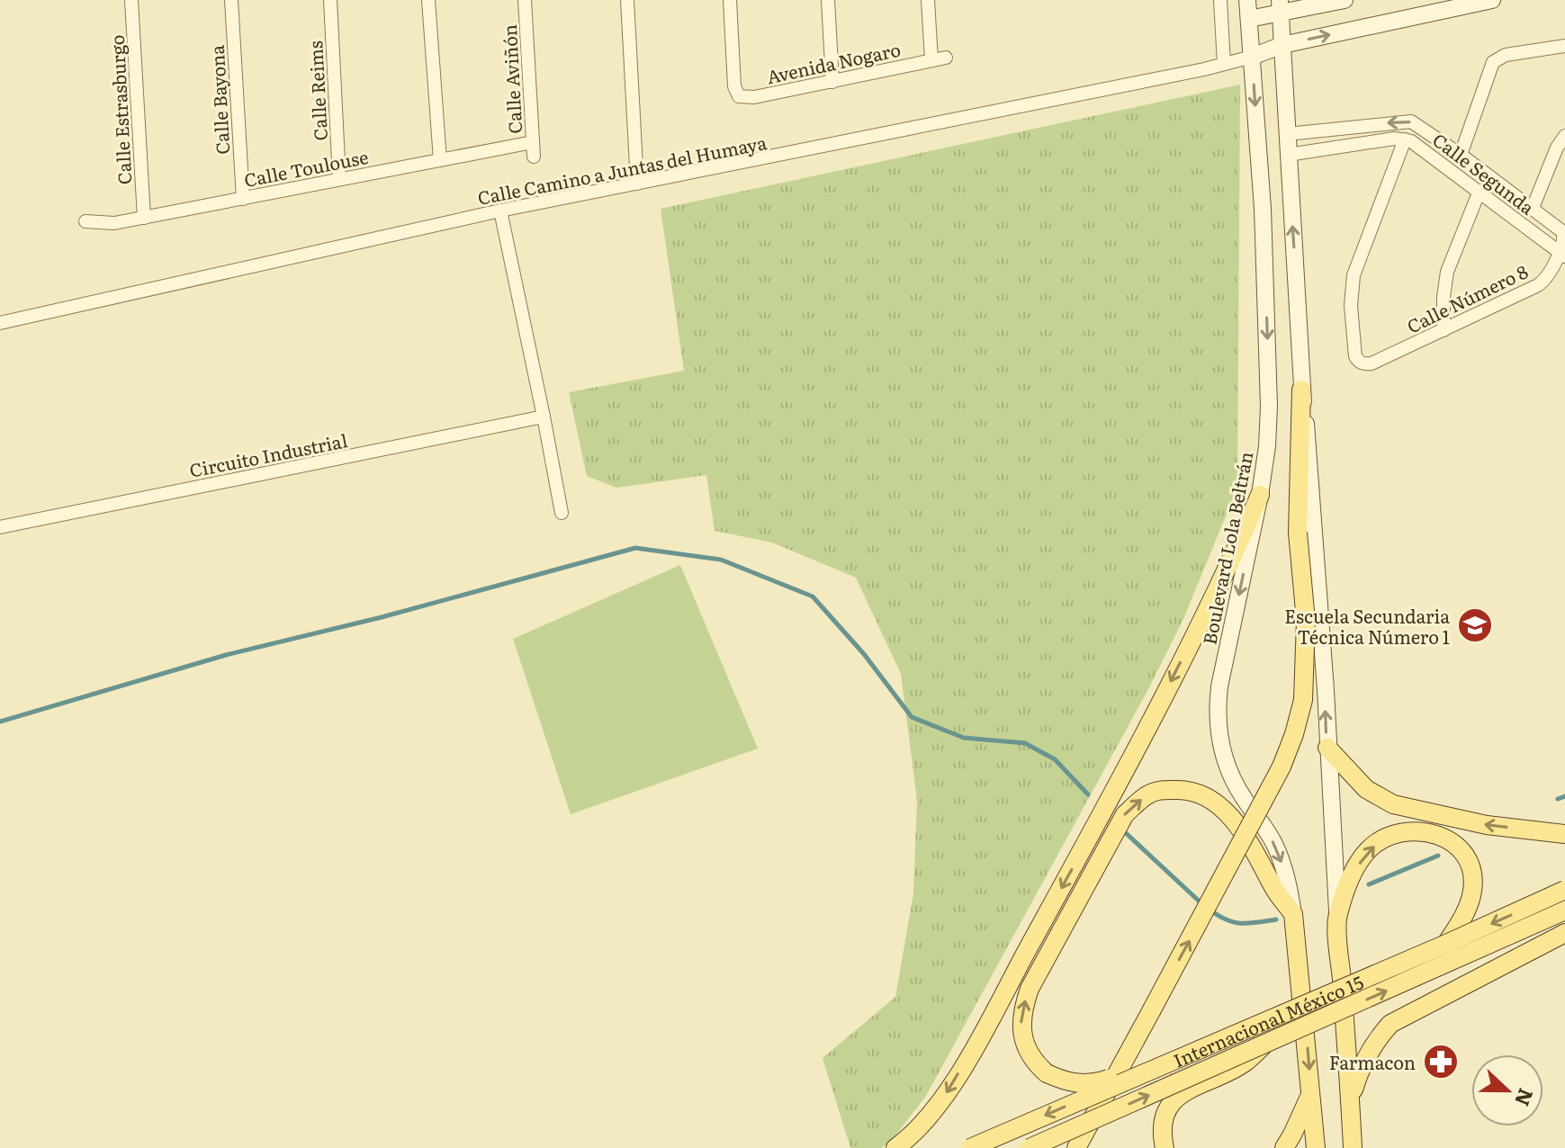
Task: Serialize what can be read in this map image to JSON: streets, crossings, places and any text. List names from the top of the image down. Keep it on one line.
{"streets":{"main road":["Boulevard Lola Beltrán","Internacional México 15"],"street":["Avenida Nogaro","Calle Aviñón","Calle Reims","Calle Bayona","Calle Estrasburgo","Calle Toulouse","Calle Camino a Juntas del Humaya","Calle Segunda","Calle Número 8","Circuito Industrial"]},"crossings":[["Calle Aviñón","Calle Toulouse"],["Calle Reims","Calle Toulouse"],["Calle Bayona","Calle Toulouse"],["Calle Estrasburgo","Calle Toulouse"],["Calle Camino a Juntas del Humaya","Boulevard Lola Beltrán"],["Calle Segunda","Calle Número 8"]],"places":{"school or university":["Escuela Secundaria Técnica Número 1"],"pharmacy":["Farmacon"]},"north":"right"}
